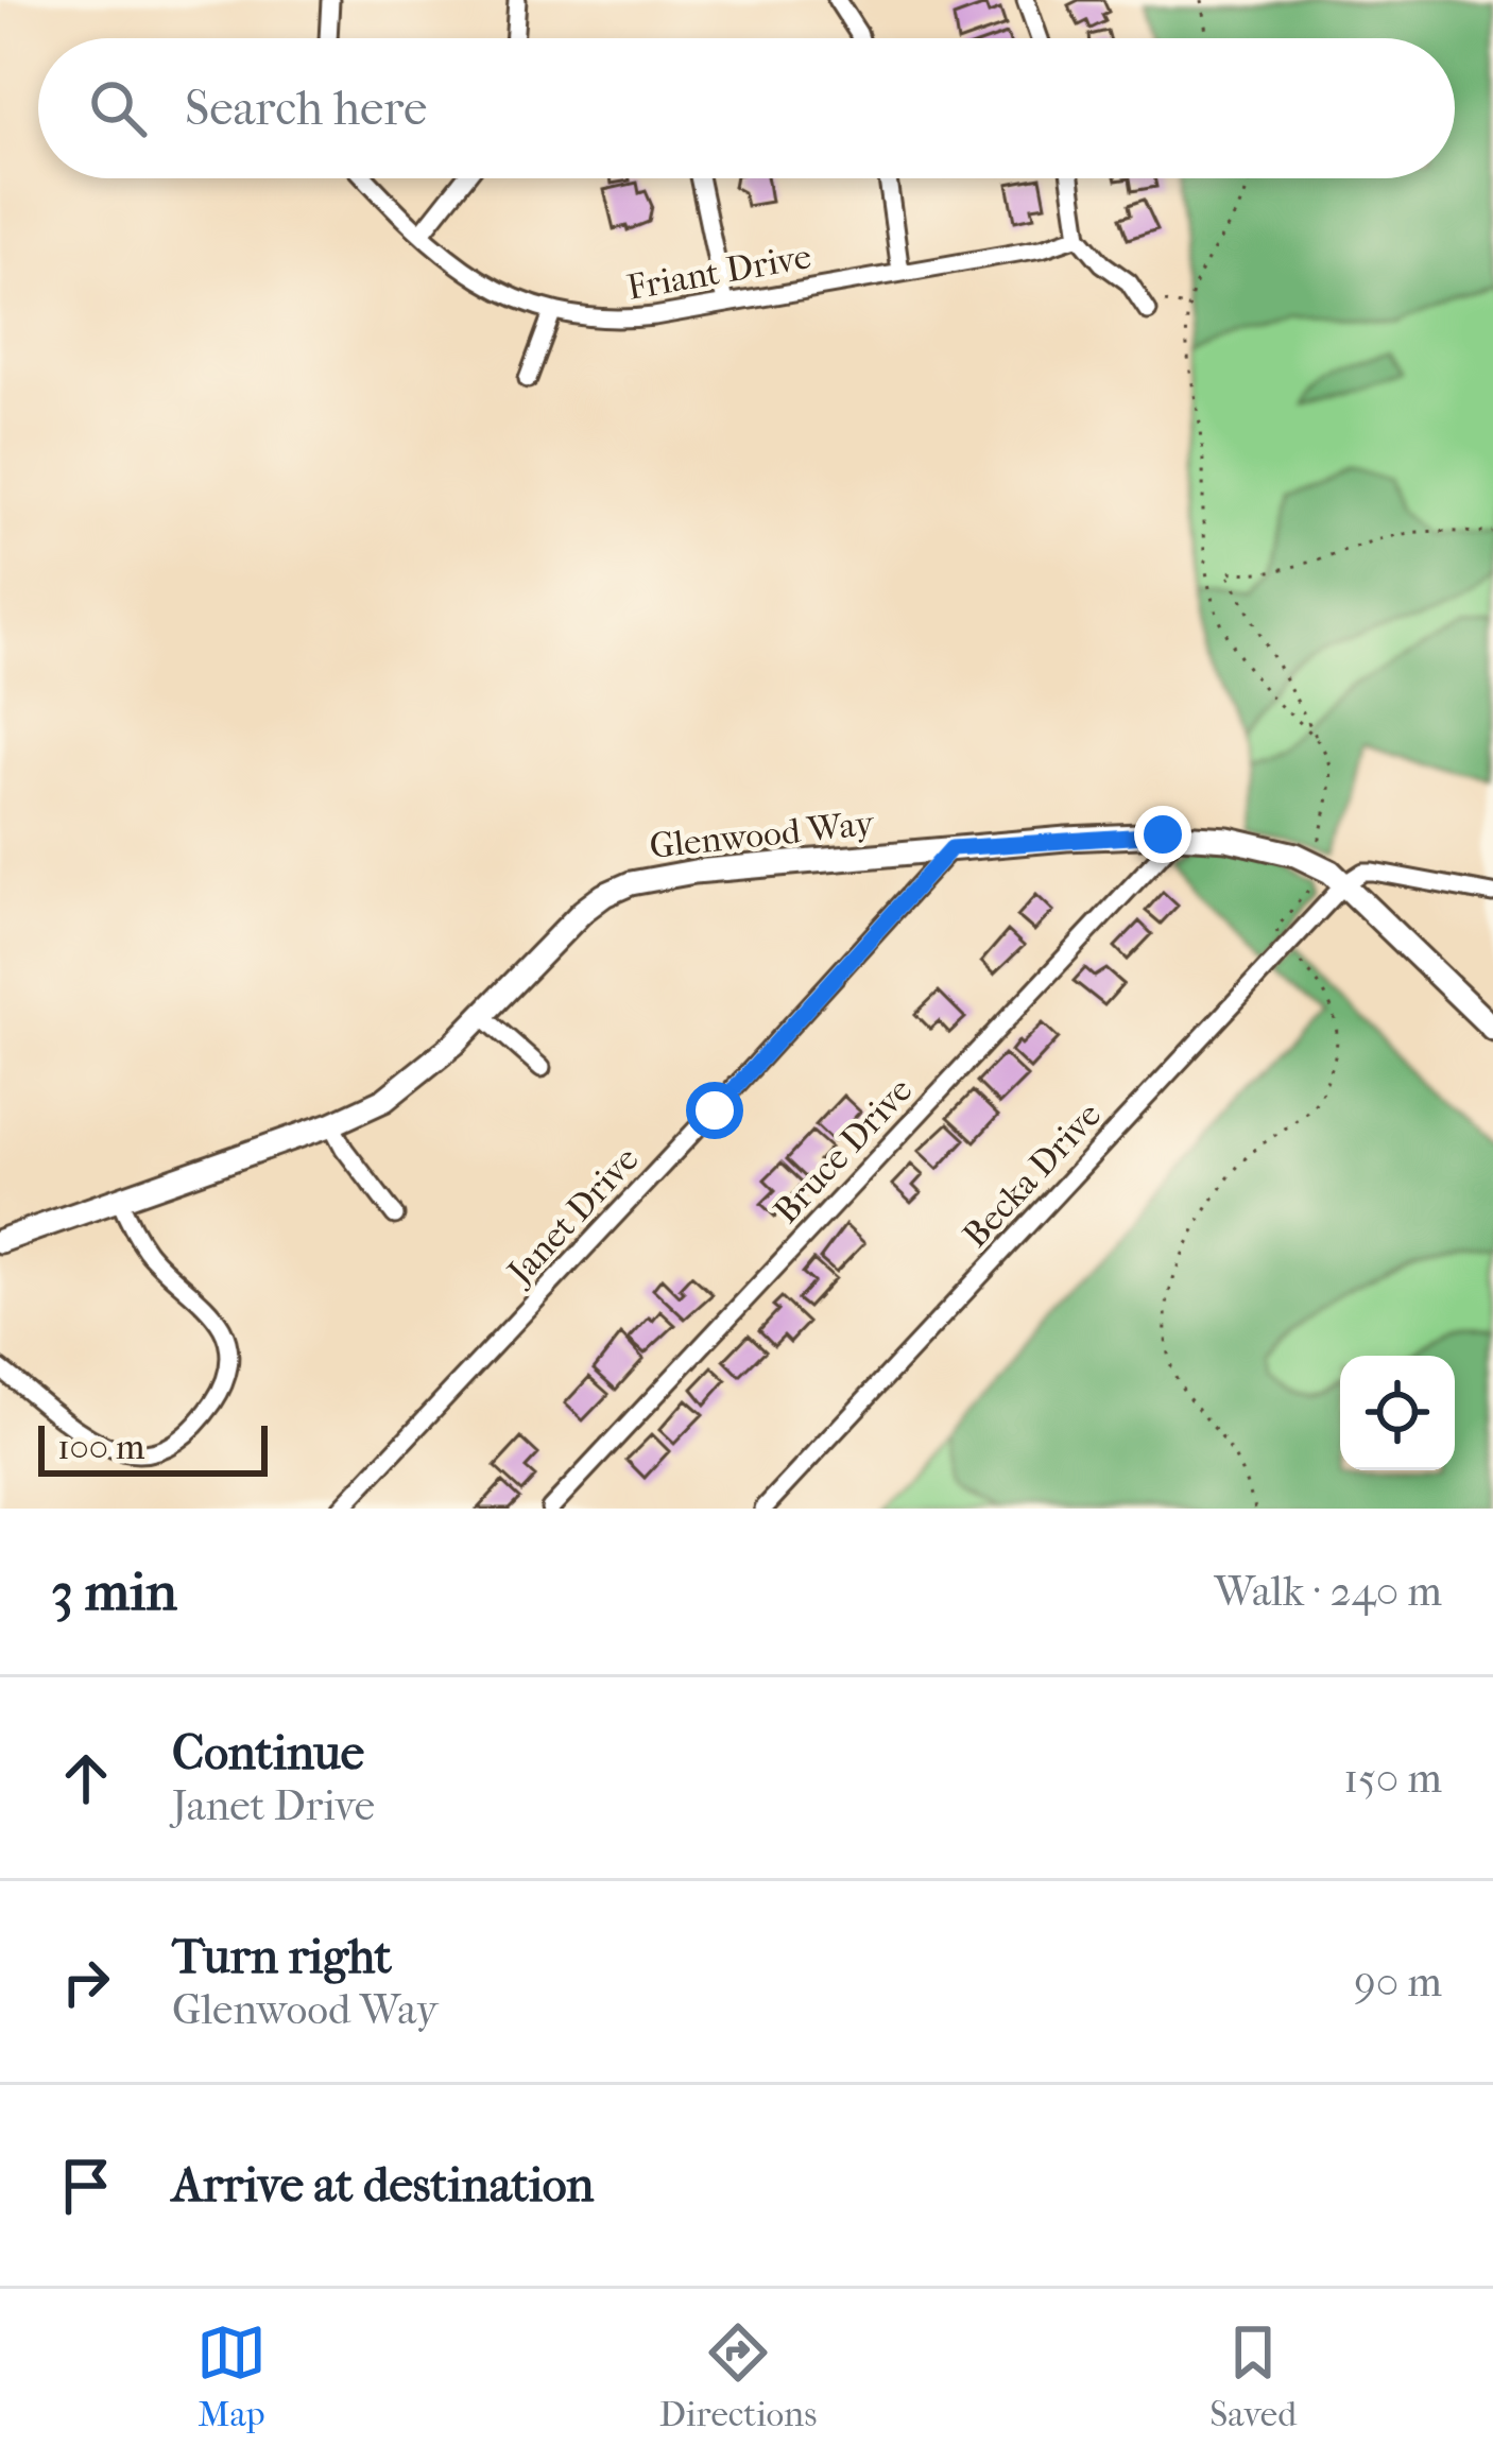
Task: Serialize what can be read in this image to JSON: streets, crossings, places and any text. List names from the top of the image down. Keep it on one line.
{"streets":{"street":["Friant Drive","Glenwood Way","Bruce Drive","Becka Drive","Janet Drive"]},"crossings":[["Glenwood Way","Bruce Drive"],["Glenwood Way","Becka Drive"],["Glenwood Way","Janet Drive"]],"scale_bar":"100 m","page":{"search":"Search here","scale":"100 m","heading":["3 min","Walk · 240 m"],"list":[["Continue","Janet Drive","150 m"],["Turn right","Glenwood Way","90 m"],"Arrive at destination"],"nav":["Map","Directions","Saved"]}}
